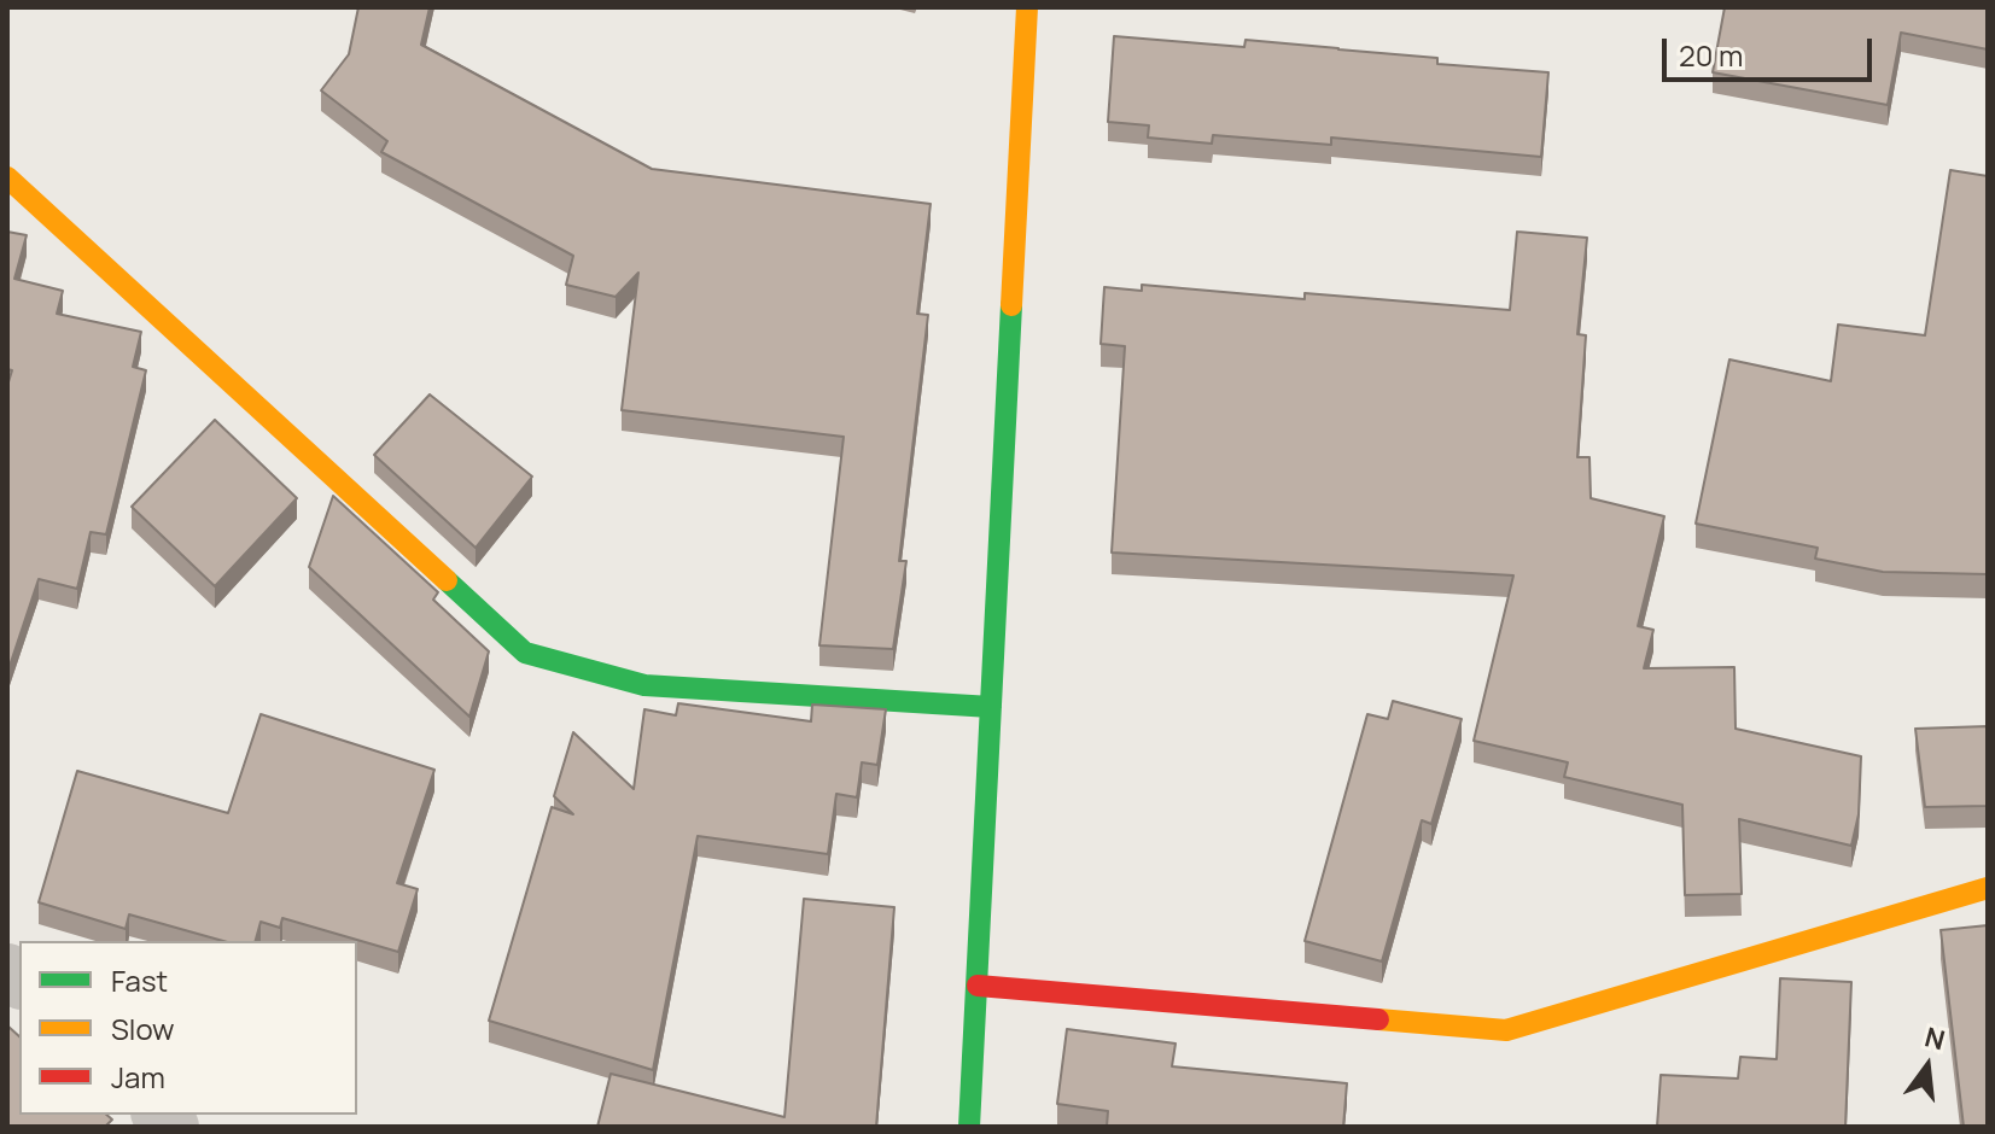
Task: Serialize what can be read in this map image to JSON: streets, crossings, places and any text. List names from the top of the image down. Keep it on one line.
{"legend":["Fast","Slow","Jam"],"scale_bar":"20 m","north":"top"}
